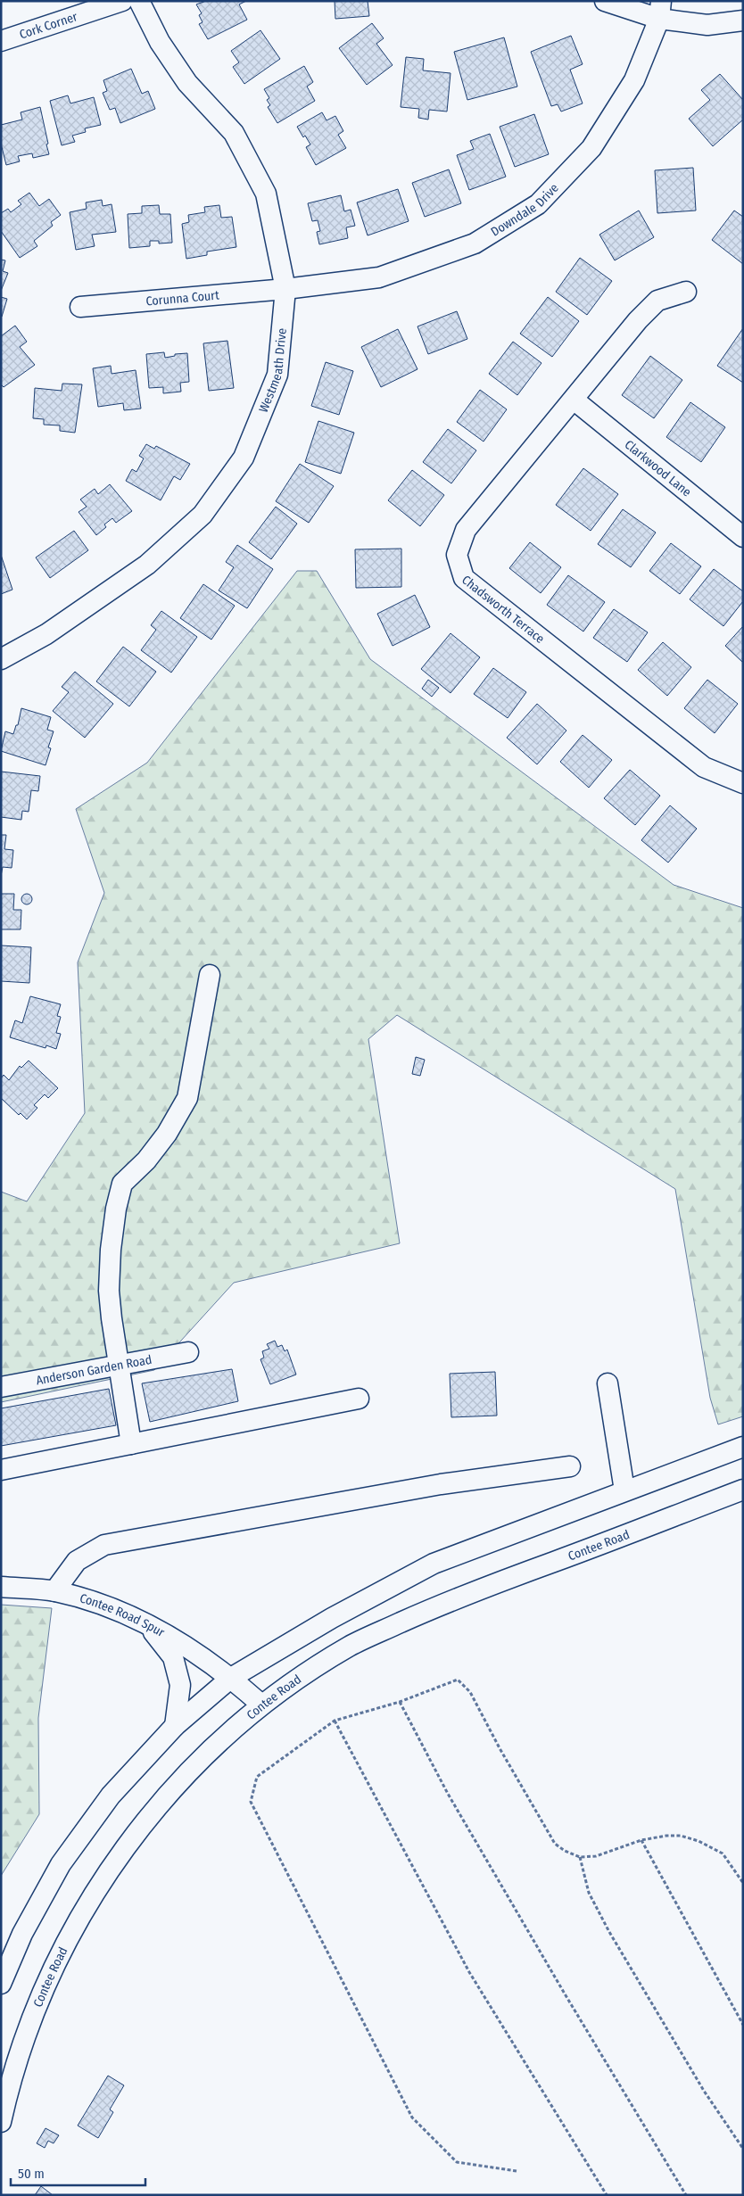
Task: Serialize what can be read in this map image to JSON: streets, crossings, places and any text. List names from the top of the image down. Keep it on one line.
{"streets":{"street":["Cork Corner","Downdale Drive","Corunna Court","Westmeath Drive","Clarkwood Lane","Chadsworth Terrace","Anderson Garden Road","Contee Road","Contee Road Spur"]},"crossings":[["Downdale Drive","Corunna Court"],["Downdale Drive","Westmeath Drive"],["Corunna Court","Westmeath Drive"],["Clarkwood Lane","Chadsworth Terrace"],["Contee Road","Contee Road Spur"]],"scale_bar":"50 m"}
